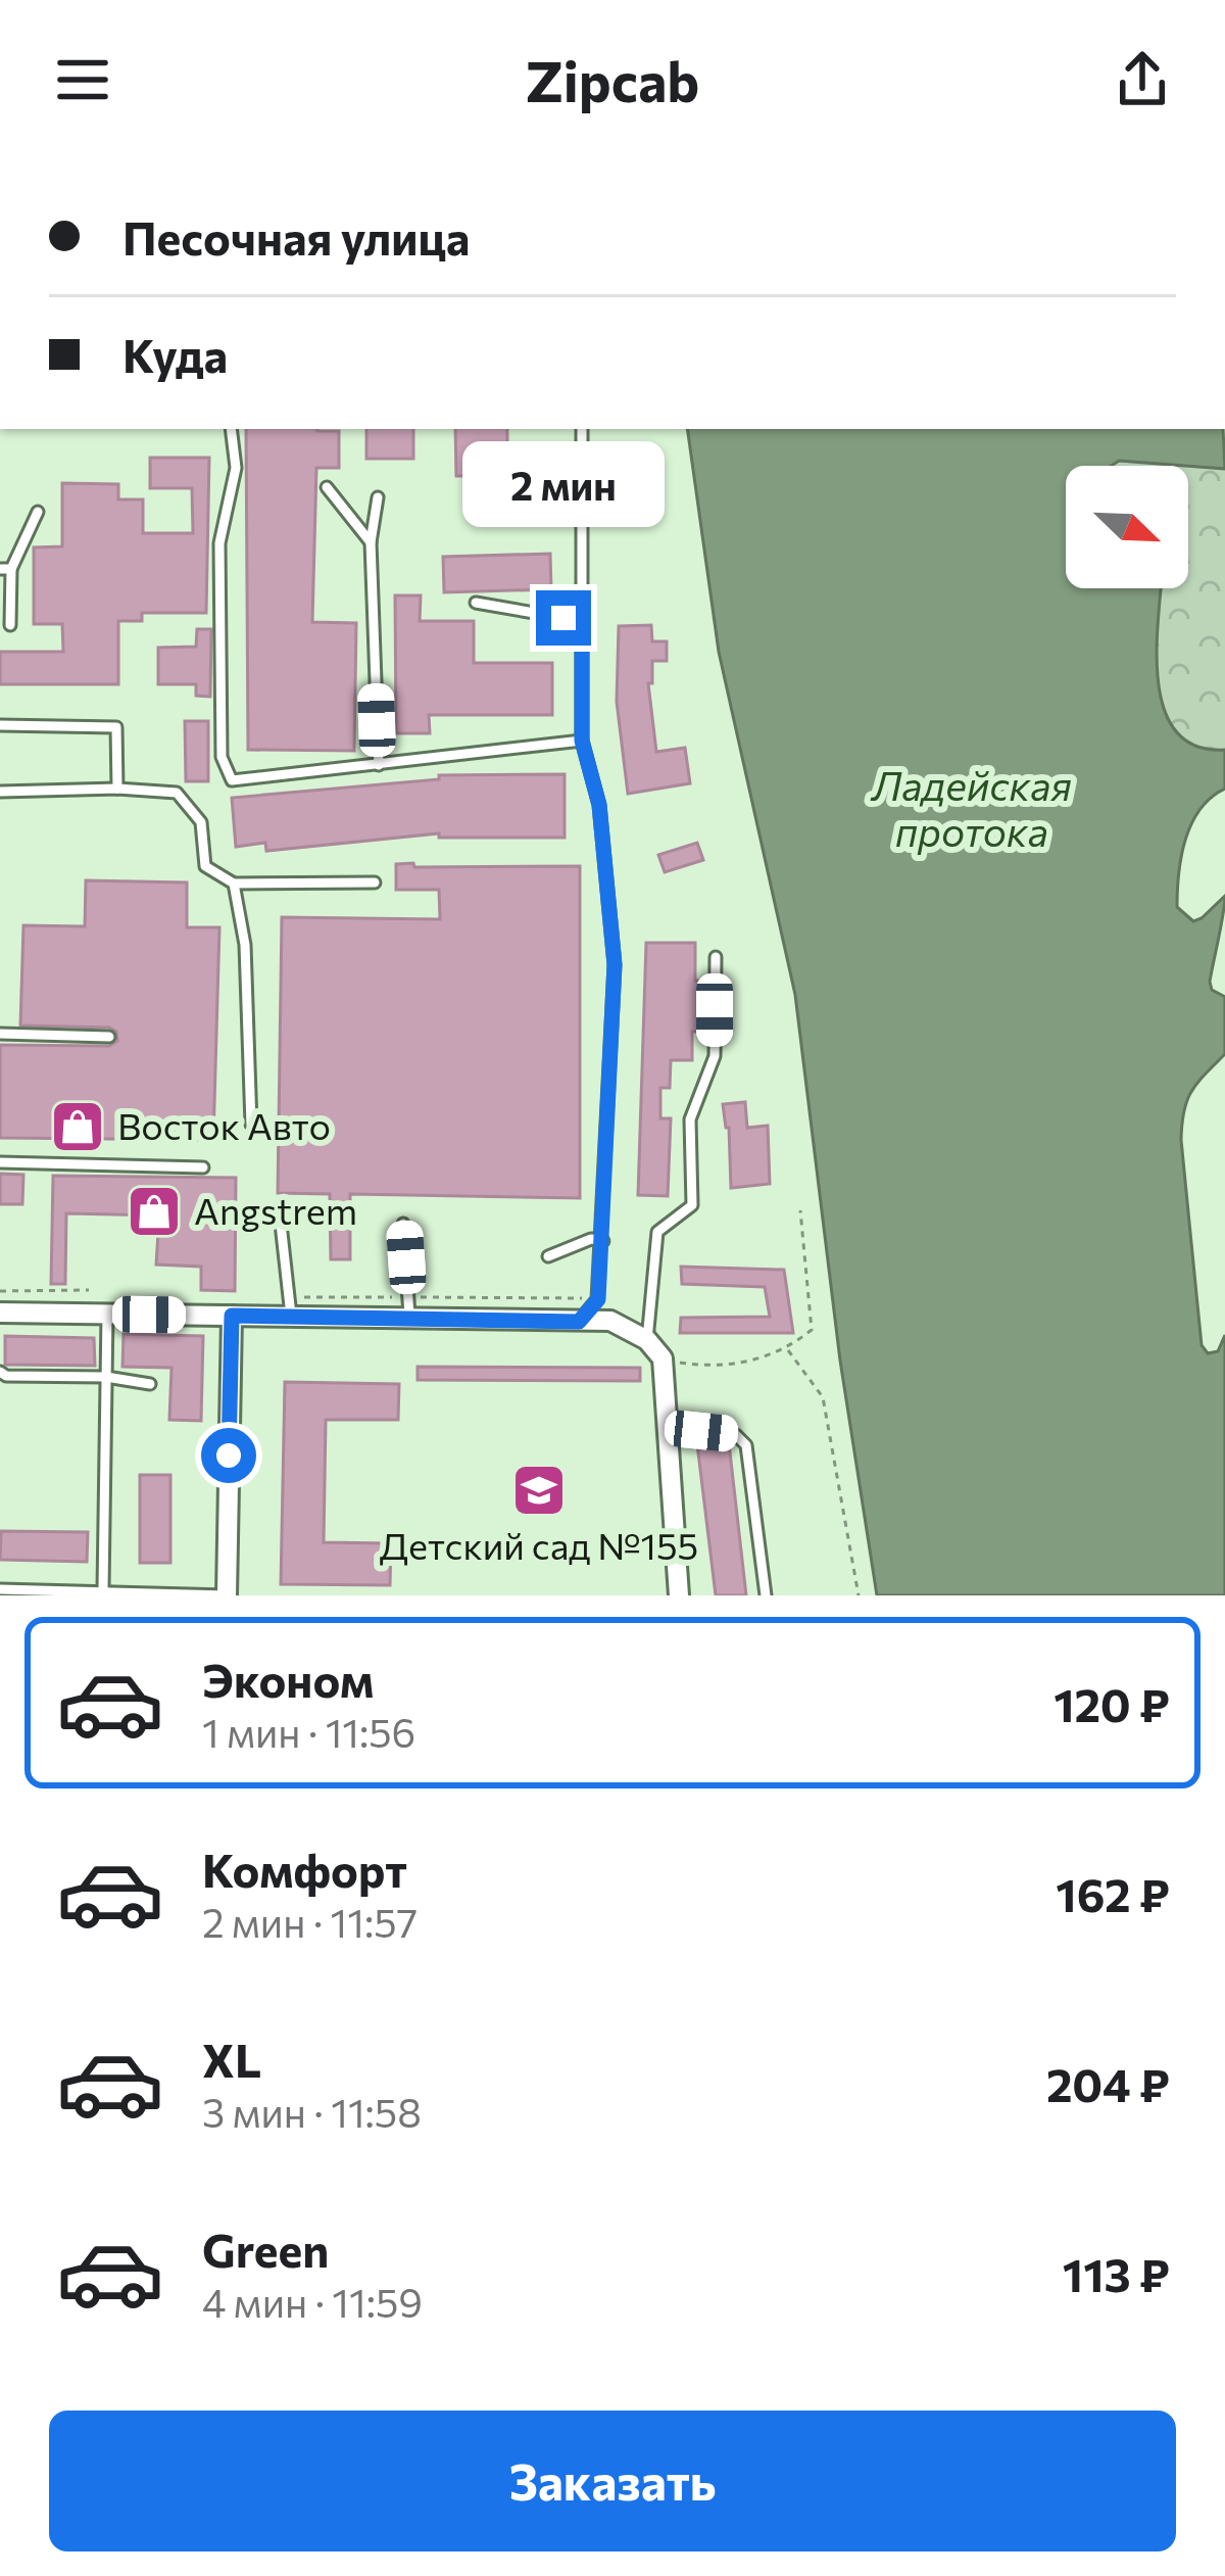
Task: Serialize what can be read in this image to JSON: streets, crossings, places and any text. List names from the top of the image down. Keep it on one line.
{"water":["Ладейская протока"],"places":{"shop":["Восток Авто","Angstrem"],"school or university":["Детский сад №155"]},"north":"bottom right","page":{"header":"Zipcab","banner":["Песочная улица","Куда"],"bubble":"2 мин","list":[{"name":"Эконом","note":"1 мин · 11:56","value":"120 ₽"},{"name":"Комфорт","note":"2 мин · 11:57","value":"162 ₽"},{"name":"XL","note":"3 мин · 11:58","value":"204 ₽"},{"name":"Green","note":"4 мин · 11:59","value":"113 ₽"}],"buttons":"Заказать"}}
